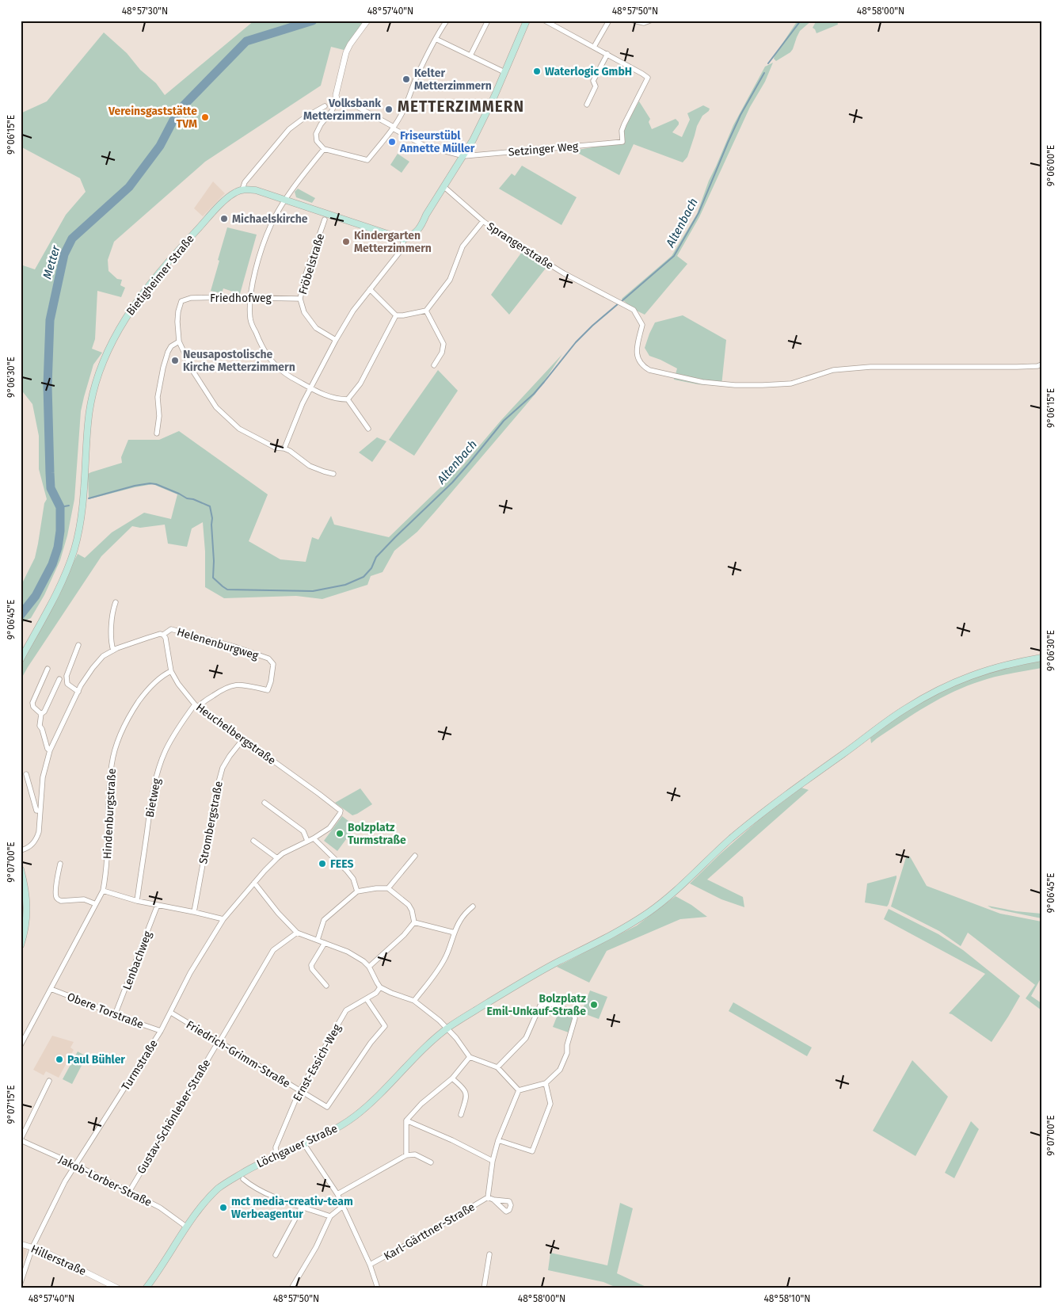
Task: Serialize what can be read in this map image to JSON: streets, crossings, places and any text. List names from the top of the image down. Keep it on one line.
{"streets":{"main road":["Bietigheimer Straße","Löchgauer Straße"],"street":["Setzinger Weg","Sprangerstraße","Fröbelstraße","Friedhofweg","Helenenburgweg","Heuchelbergstraße","Bietweg","Hindenburgstraße","Strombergstraße","Lenbachweg","Obere Torstraße","Friedrich-Grimm-Straße","Ernst-Essich-Weg","Turmstraße","Gustav-Schönleber-Straße","Jakob-Lorber-Straße","Karl-Gärttner-Straße","Hillerstraße"]},"crossings":[["Fröbelstraße","Friedhofweg"],["Helenenburgweg","Heuchelbergstraße"],["Helenenburgweg","Bietweg"],["Heuchelbergstraße","Bietweg"],["Heuchelbergstraße","Hindenburgstraße"],["Heuchelbergstraße","Strombergstraße"],["Heuchelbergstraße","Turmstraße"],["Hindenburgstraße","Obere Torstraße"],["Lenbachweg","Obere Torstraße"],["Obere Torstraße","Turmstraße"],["Friedrich-Grimm-Straße","Ernst-Essich-Weg"],["Friedrich-Grimm-Straße","Turmstraße"],["Friedrich-Grimm-Straße","Gustav-Schönleber-Straße"],["Ernst-Essich-Weg","Löchgauer Straße"],["Turmstraße","Jakob-Lorber-Straße"],["Turmstraße","Hillerstraße"],["Gustav-Schönleber-Straße","Jakob-Lorber-Straße"],["Löchgauer Straße","Jakob-Lorber-Straße"]],"districts":["METTERZIMMERN"],"water":["Altenbach","Metter"],"places":["Waterlogic GmbH","Kelter Metterzimmern","Volksbank Metterzimmern","Vereinsgaststätte TVM","Friseurstübl Annette Müller","Michaelskirche","Kindergarten Metterzimmern","Neusapostolische Kirche Metterzimmern","Bolzplatz Turmstraße","FEES","Bolzplatz Emil-Unkauf-Straße","Paul Bühler","mct media-creativ-team Werbeagentur"],"coordinates":["48°57'30\"N","48°57'40\"N","48°57'50\"N","48°58'00\"N","9°06'15\"E","9°06'00\"E","9°06'30\"E","9°06'45\"E","9°07'00\"E","9°07'15\"E","48°58'10\"N"]}
